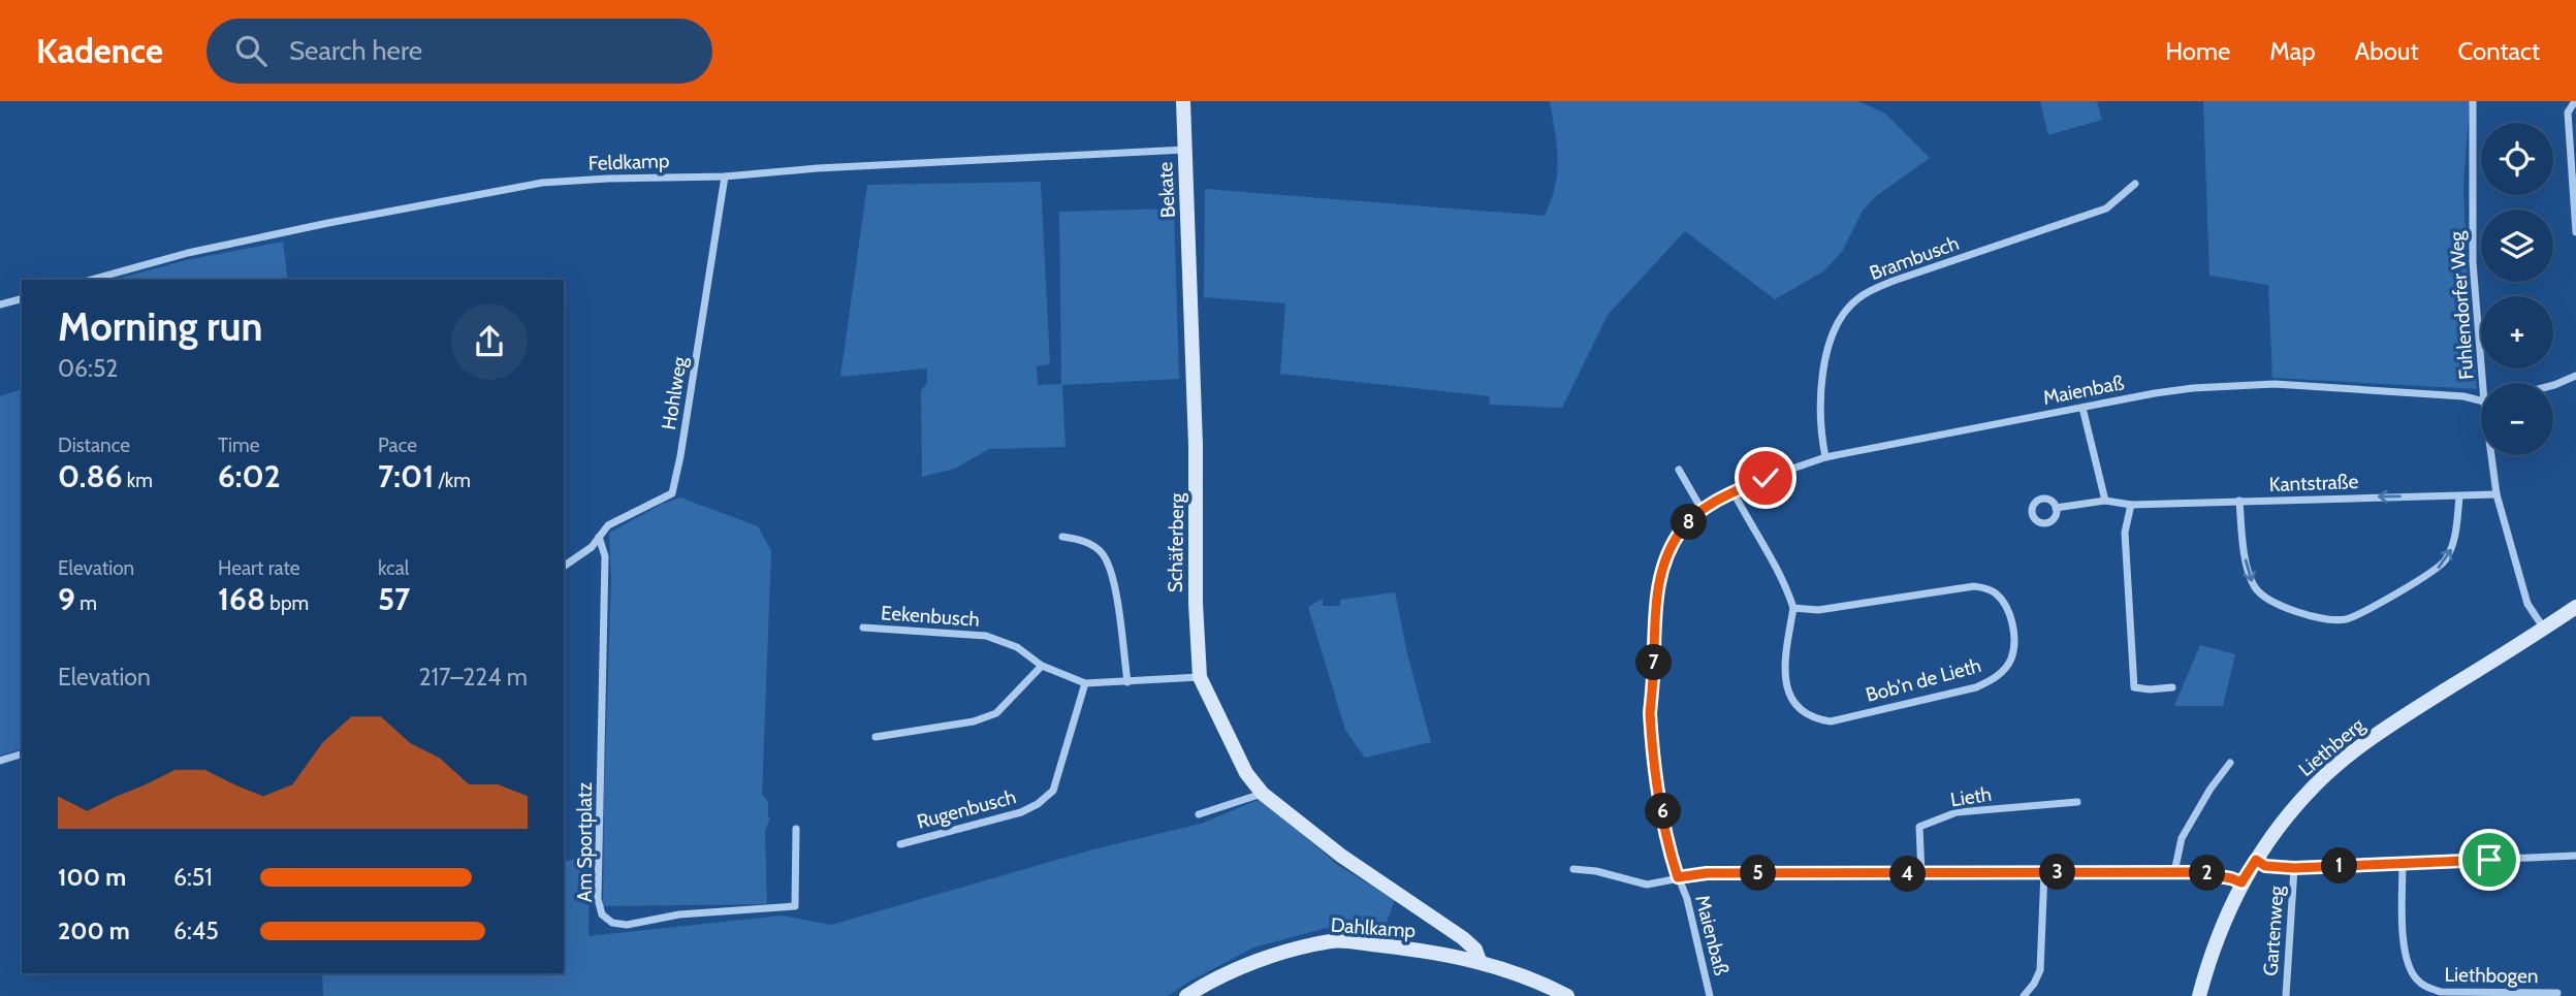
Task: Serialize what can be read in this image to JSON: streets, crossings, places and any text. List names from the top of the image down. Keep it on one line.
{"streets":{"main road":["Bekate","Schäferberg","Liethberg","Dahlkamp"],"street":["Feldkamp","Brambusch","Fuhlendorfer Weg","Maienbaß","Hohlweg","Kantstraße","Eekenbusch","Bob'n de Lieth","Lieth","Rugenbusch","Am Sportplatz","Gartenweg","Liethbogen"]},"crossings":[["Feldkamp","Bekate"],["Feldkamp","Hohlweg"],["Bekate","Schäferberg"],["Brambusch","Maienbaß"],["Fuhlendorfer Weg","Kantstraße"],["Fuhlendorfer Weg","Liethberg"],["Hohlweg","Am Sportplatz"],["Schäferberg","Eekenbusch"],["Schäferberg","Dahlkamp"],["Eekenbusch","Rugenbusch"]],"one_way":["Kantstraße"],"page":{"header":"Kadence","search":"Search here","nav":["Home","Map","About","Contact"],"map_buttons":["+","−"],"heading":["Morning run","06:52"],"stats":[["Distance","0.86 km"],["Time","6:02"],["Pace","7:01 /km"],["Elevation","9 m"],["Heart rate","168 bpm"],["kcal","57"]],"pins":["8","7","6","1","3","2","5","4"],"chart":["Elevation","217–224 m"],"list":[{"name":"100 m","note":"6:51"},{"name":"200 m","note":"6:45"}]}}
